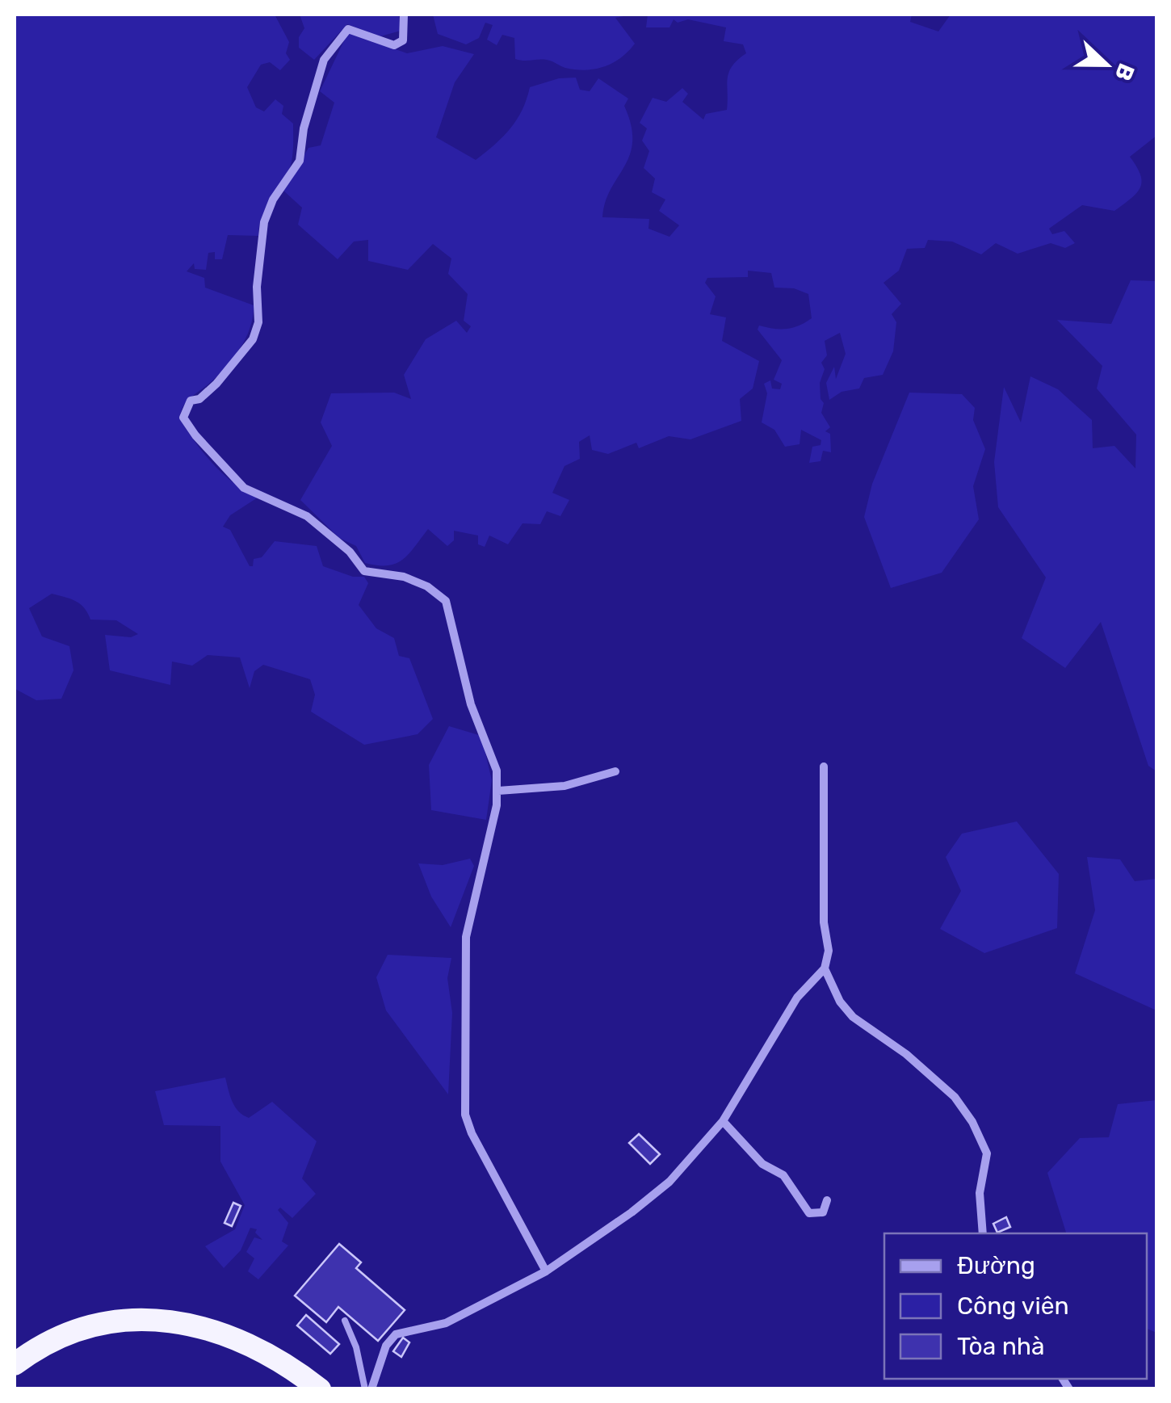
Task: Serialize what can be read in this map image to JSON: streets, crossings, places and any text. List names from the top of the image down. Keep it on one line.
{"legend":["Đường","Công viên","Tòa nhà"],"north":"right"}
